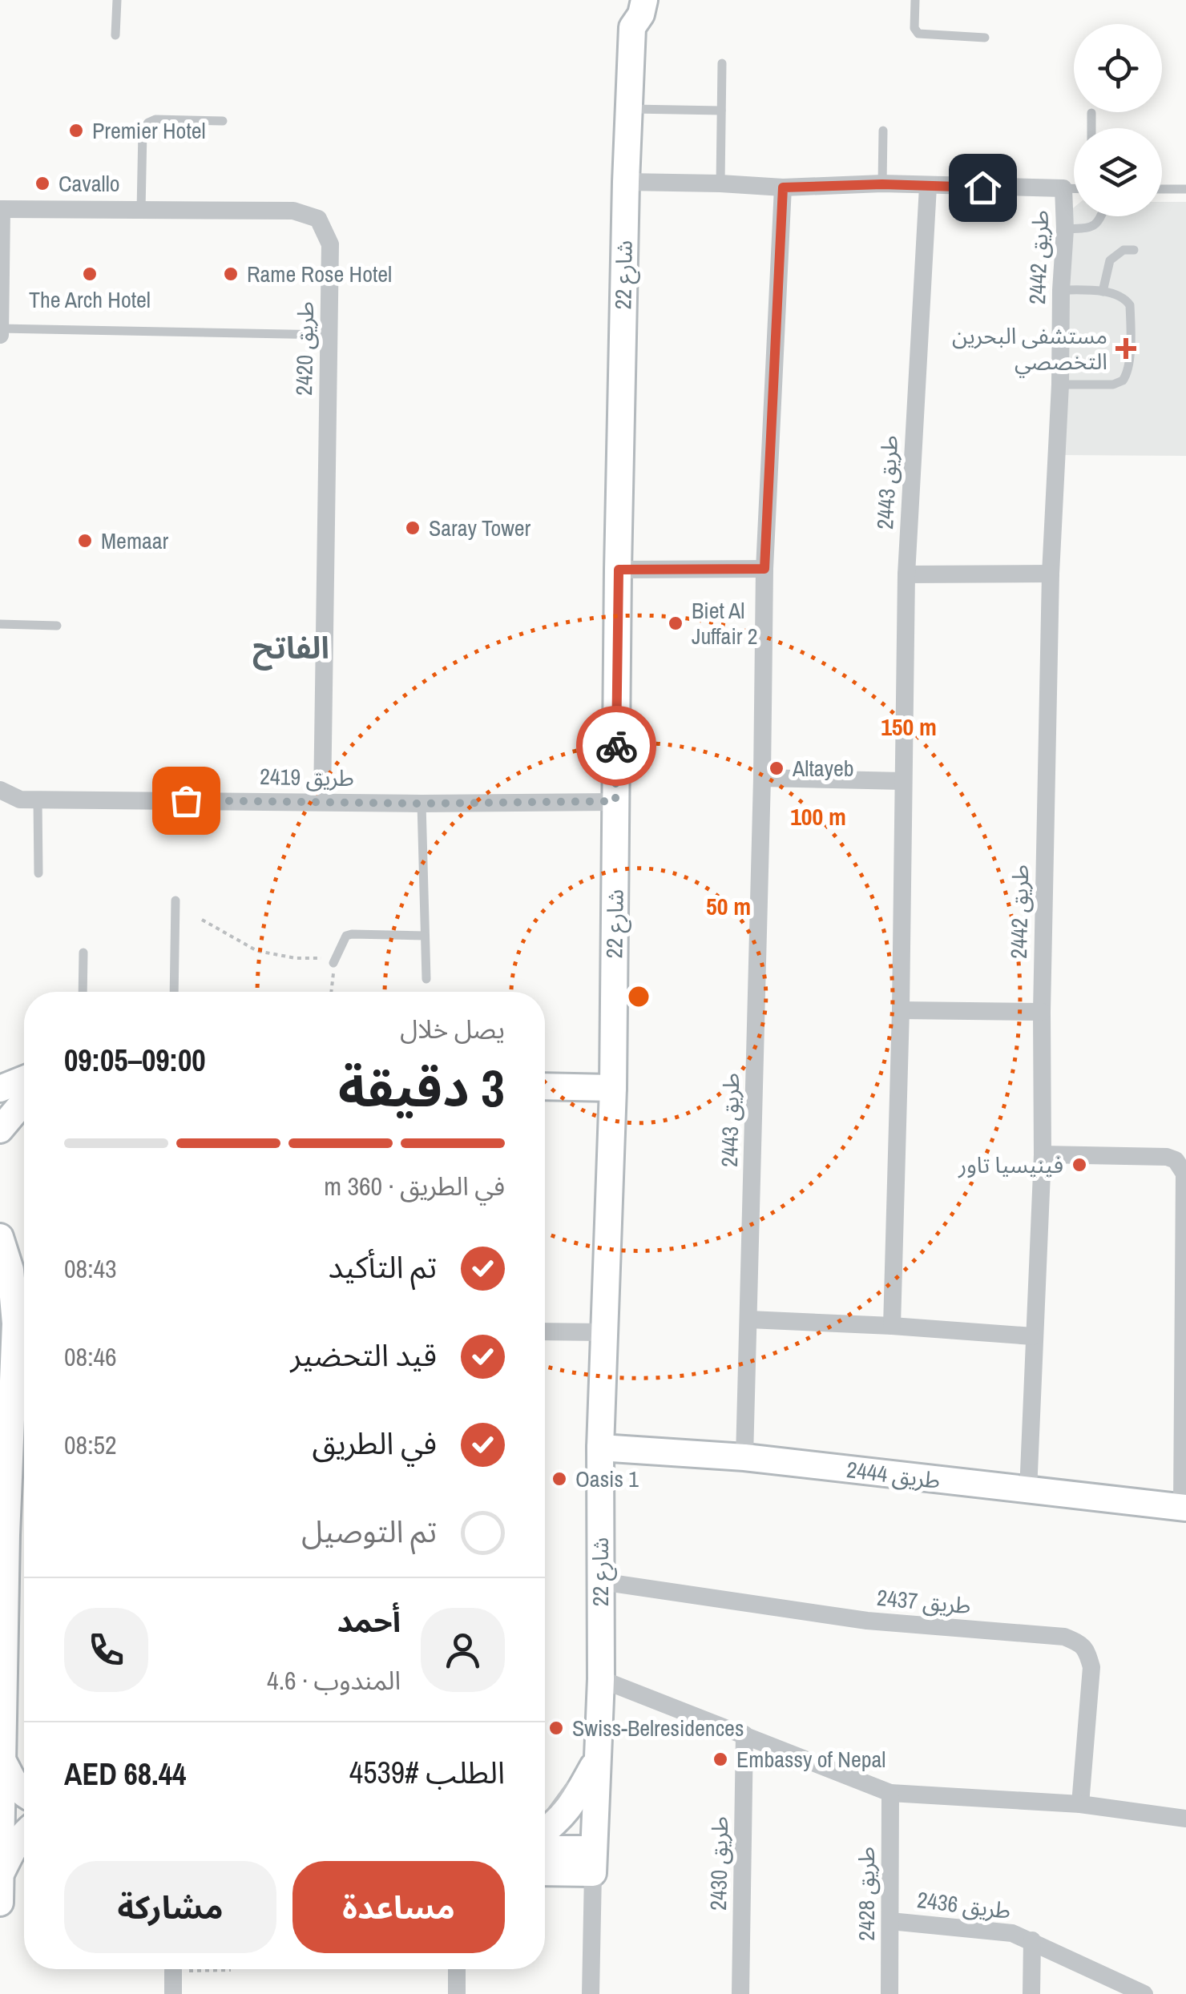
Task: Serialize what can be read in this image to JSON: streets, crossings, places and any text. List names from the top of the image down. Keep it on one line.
{"streets":{"street":["طريق 2442","شارع 22","طريق 2420","طريق 2443","طريق 2419","طريق 2444","طريق 2437","طريق 2430","طريق 2428","طريق 2436"]},"crossings":[["طريق 2442","شارع 22"],["طريق 2442","طريق 2443"],["طريق 2442","طريق 2444"],["شارع 22","طريق 2419"],["شارع 22","طريق 2444"],["شارع 22","طريق 2437"],["طريق 2420","طريق 2419"],["طريق 2443","طريق 2444"],["طريق 2428","طريق 2436"]],"districts":["الفاتح"],"places":{"other":["Premier Hotel","Cavallo","The Arch Hotel","Rame Rose Hotel","Saray Tower","Memaar","Biet Al Juffair 2","Altayeb","فينيسيا تاور","Oasis 1","Swiss-Belresidences","Embassy of Nepal"],"health":["مستشفى البحرين التخصصي"]},"page":{"heading":["3 دقيقة","يصل خلال","09:00–09:05"],"panel":["أحمد","المندوب · 4.6","الطلب #4539","AED 68.44"],"bar":"في الطريق · 360 m","list":[["تم التأكيد","08:43"],["قيد التحضير","08:46"],["في الطريق","08:52"],"تم التوصيل"],"buttons":["مساعدة","مشاركة"]},"rings":["150 m","100 m","50 m"]}
